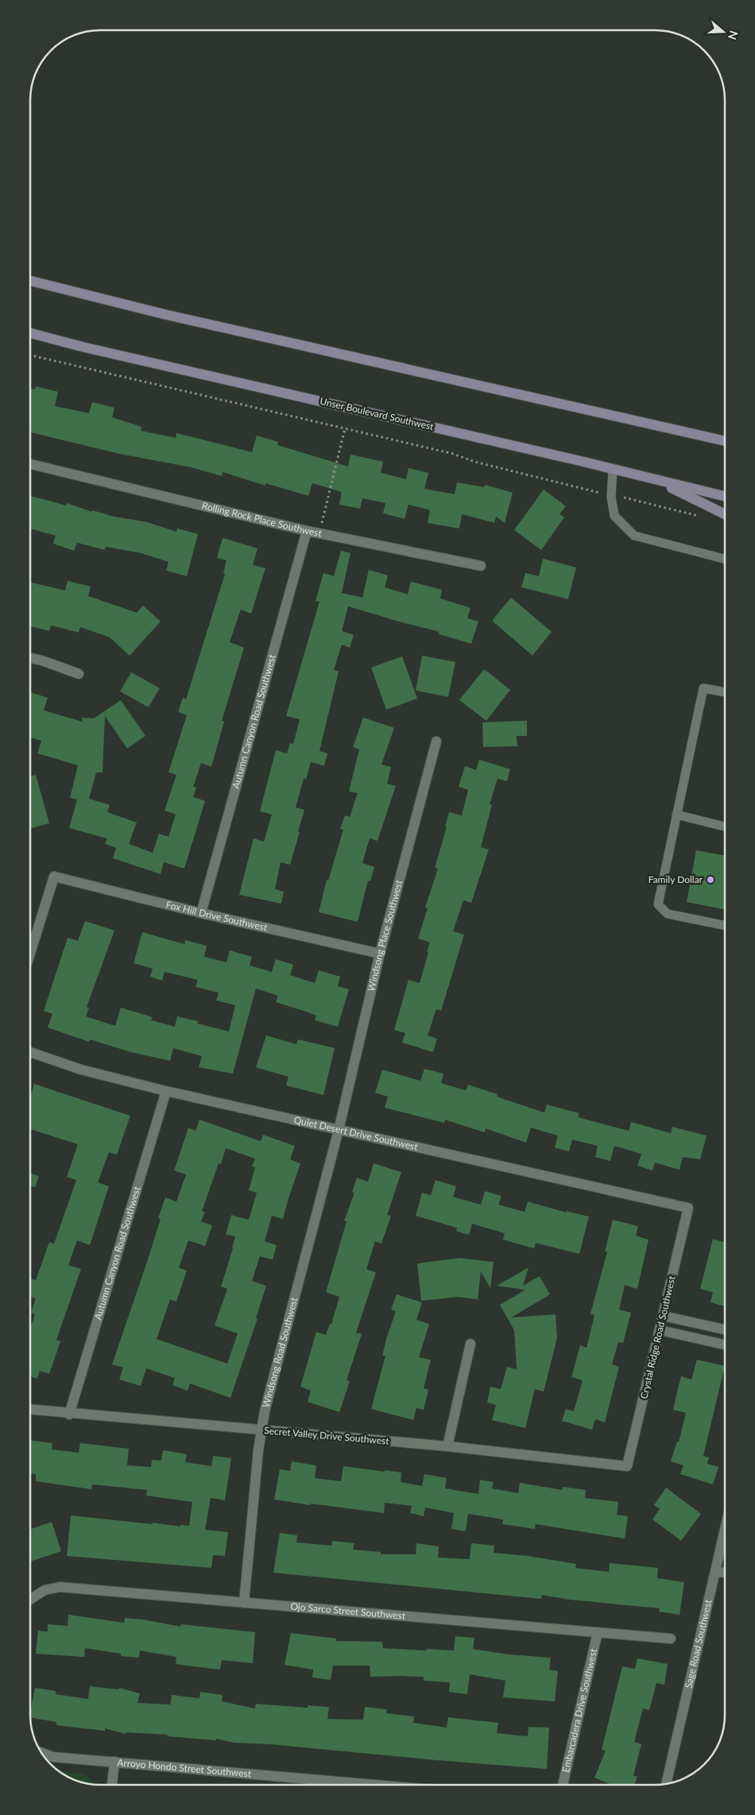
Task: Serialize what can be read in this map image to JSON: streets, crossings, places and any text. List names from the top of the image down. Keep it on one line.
{"streets":{"main road":["Unser Boulevard Southwest"],"street":["Rolling Rock Place Southwest","Autumn Canyon Road Southwest","Fox Hill Drive Southwest","Windsong Place Southwest","Quiet Desert Drive Southwest","Crystal Ridge Road Southwest","Windsong Road Southwest","Secret Valley Drive Southwest","Ojo Sarco Street Southwest","Sage Road Southwest","Embarcadera Drive Southwest","Arroyo Hondo Street Southwest"]},"crossings":[["Rolling Rock Place Southwest","Autumn Canyon Road Southwest"],["Autumn Canyon Road Southwest","Fox Hill Drive Southwest"],["Autumn Canyon Road Southwest","Quiet Desert Drive Southwest"],["Autumn Canyon Road Southwest","Secret Valley Drive Southwest"],["Fox Hill Drive Southwest","Windsong Place Southwest"],["Windsong Place Southwest","Quiet Desert Drive Southwest"],["Windsong Place Southwest","Windsong Road Southwest"],["Quiet Desert Drive Southwest","Crystal Ridge Road Southwest"],["Quiet Desert Drive Southwest","Windsong Road Southwest"],["Crystal Ridge Road Southwest","Secret Valley Drive Southwest"],["Windsong Road Southwest","Secret Valley Drive Southwest"],["Windsong Road Southwest","Ojo Sarco Street Southwest"],["Ojo Sarco Street Southwest","Embarcadera Drive Southwest"]],"places":["Family Dollar"],"north":"right"}
